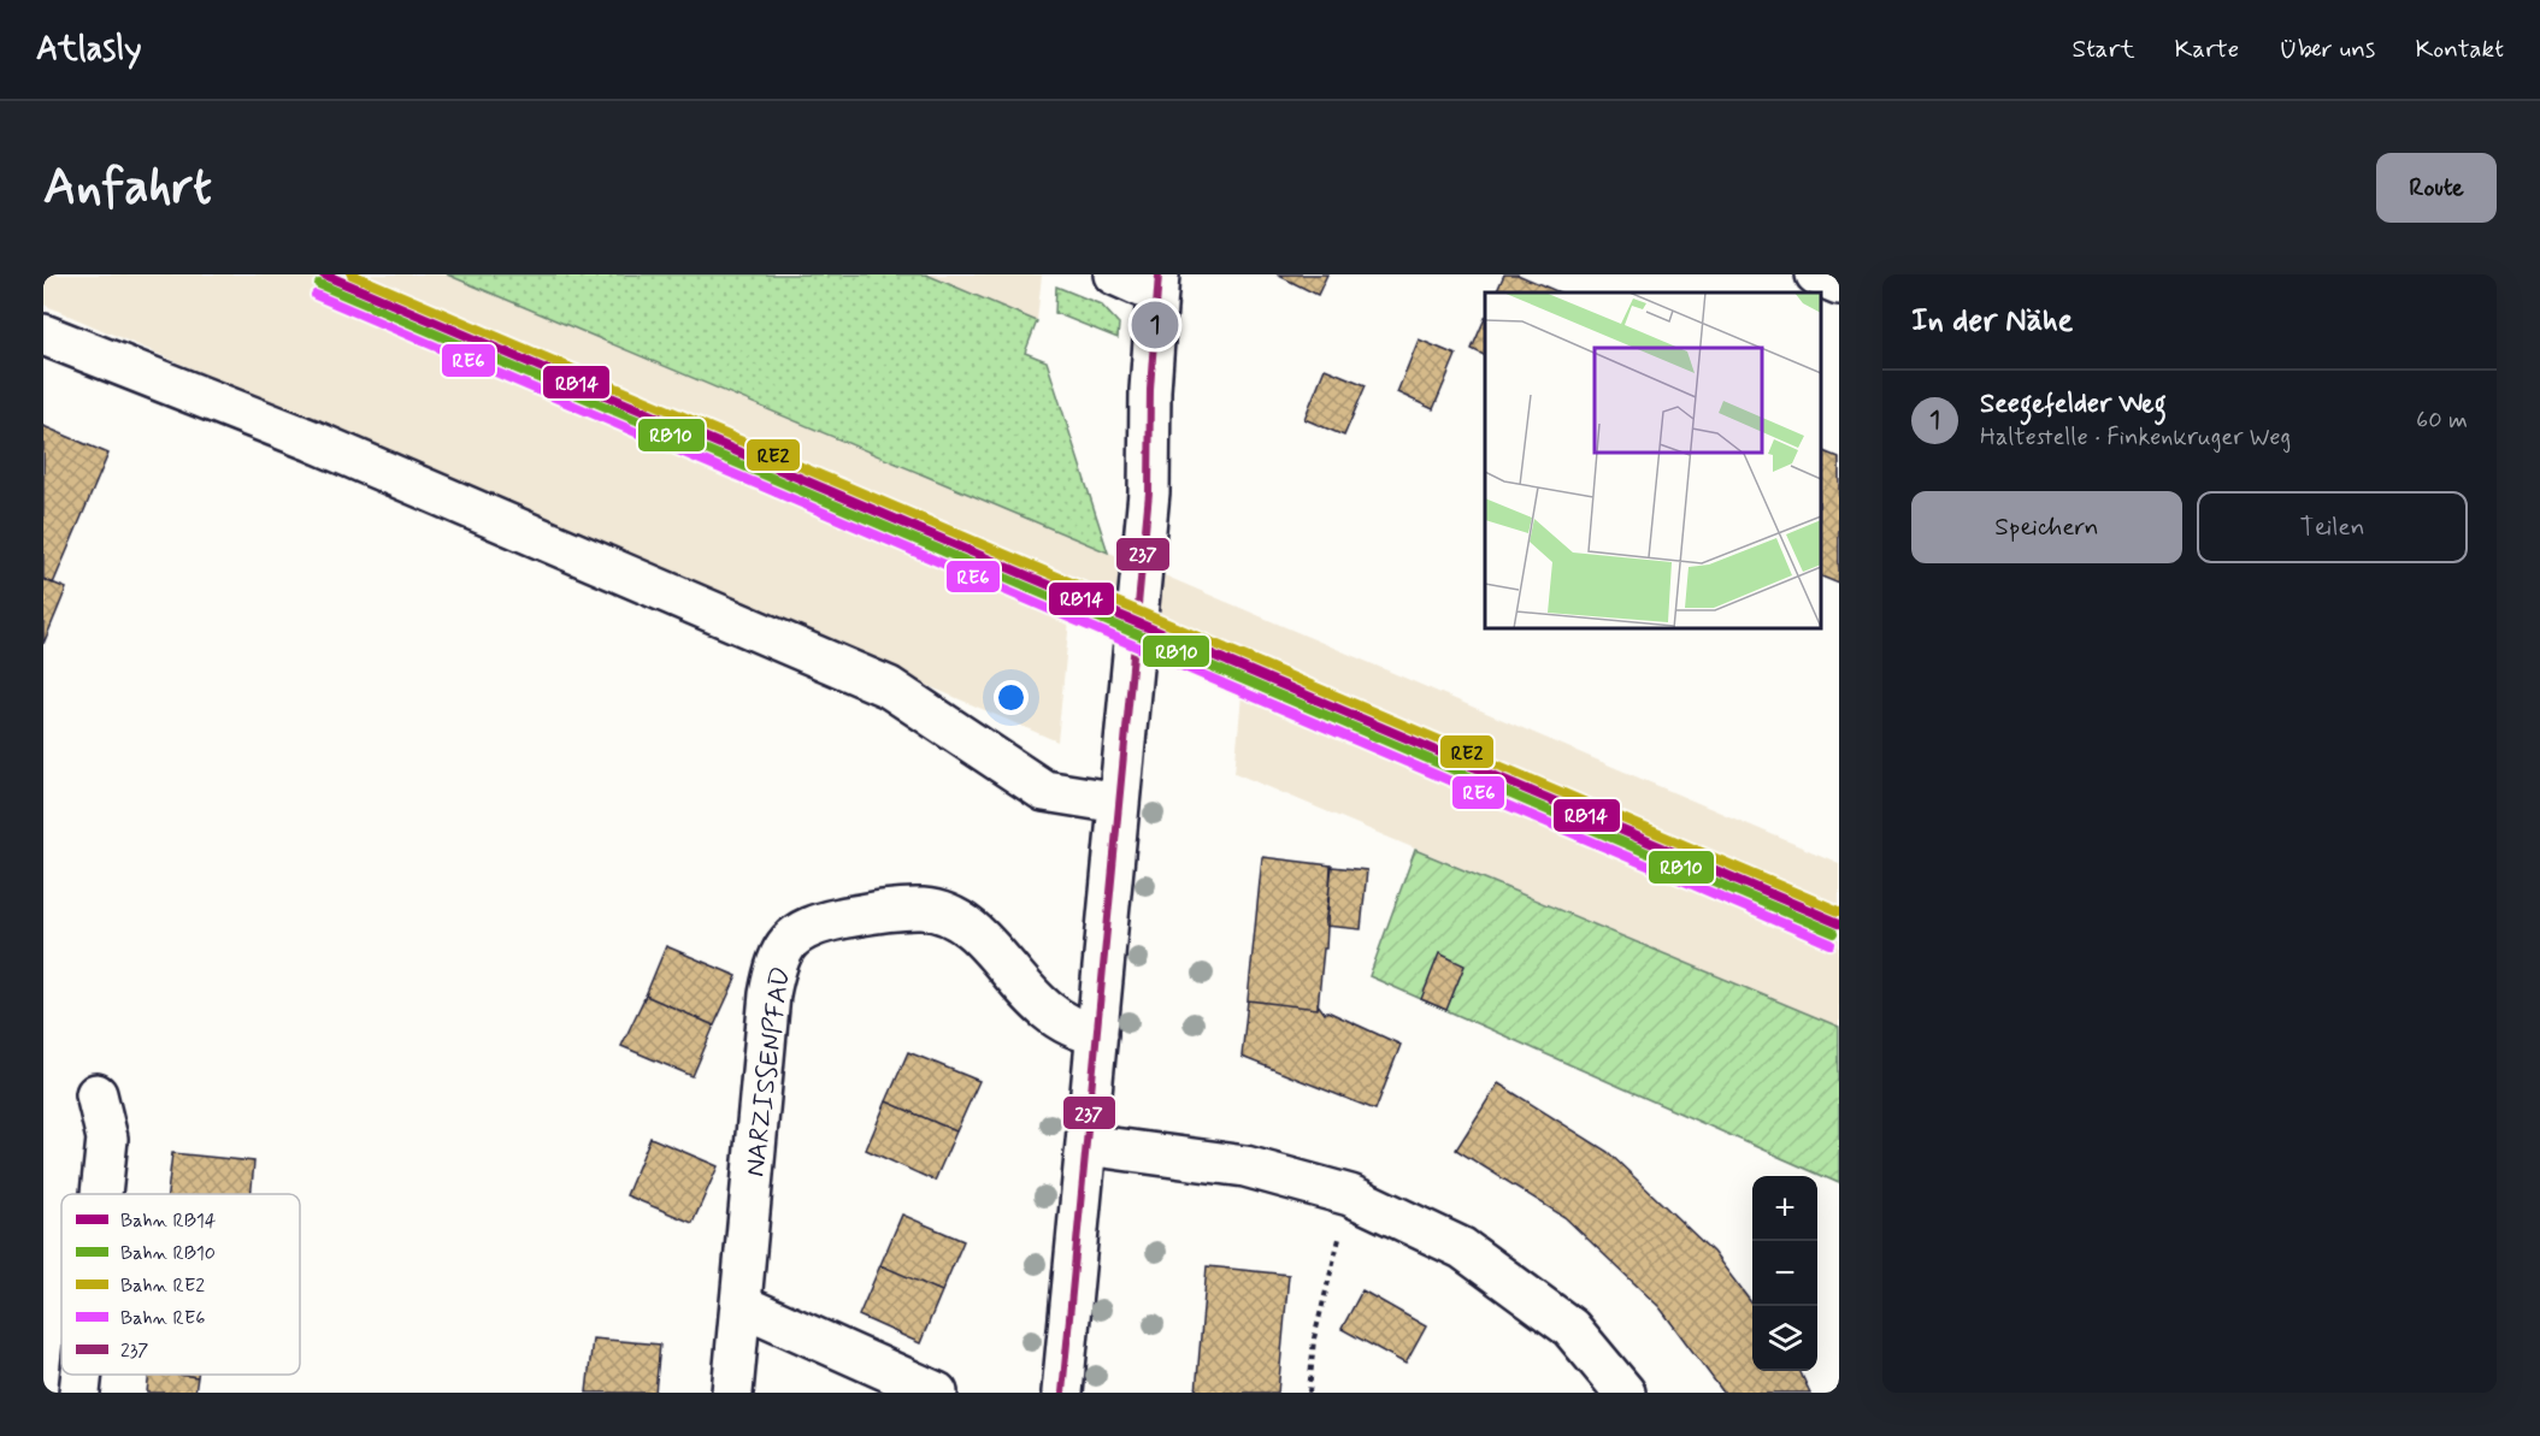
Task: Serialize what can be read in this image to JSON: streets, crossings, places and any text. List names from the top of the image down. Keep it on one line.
{"streets":{"street":["NARZISSENPFAD"]},"lines":["rail line RB14","rail line RE2","transit line 237","rail line RB10","rail line RE6"],"legend":["Bahn RB14","Bahn RB10","Bahn RE2","Bahn RE6","237"],"page":{"header":"Atlasly","nav":["Start","Karte","Über uns","Kontakt"],"buttons":["Route",["Speichern","Teilen"]],"title":"Anfahrt","heading":"In der Nähe","pins":"1","list":[{"mark":"1","name":"Seegefelder Weg","note":"Haltestelle · Finkenkruger Weg","value":"60 m"}],"map_buttons":["+","−"]}}
